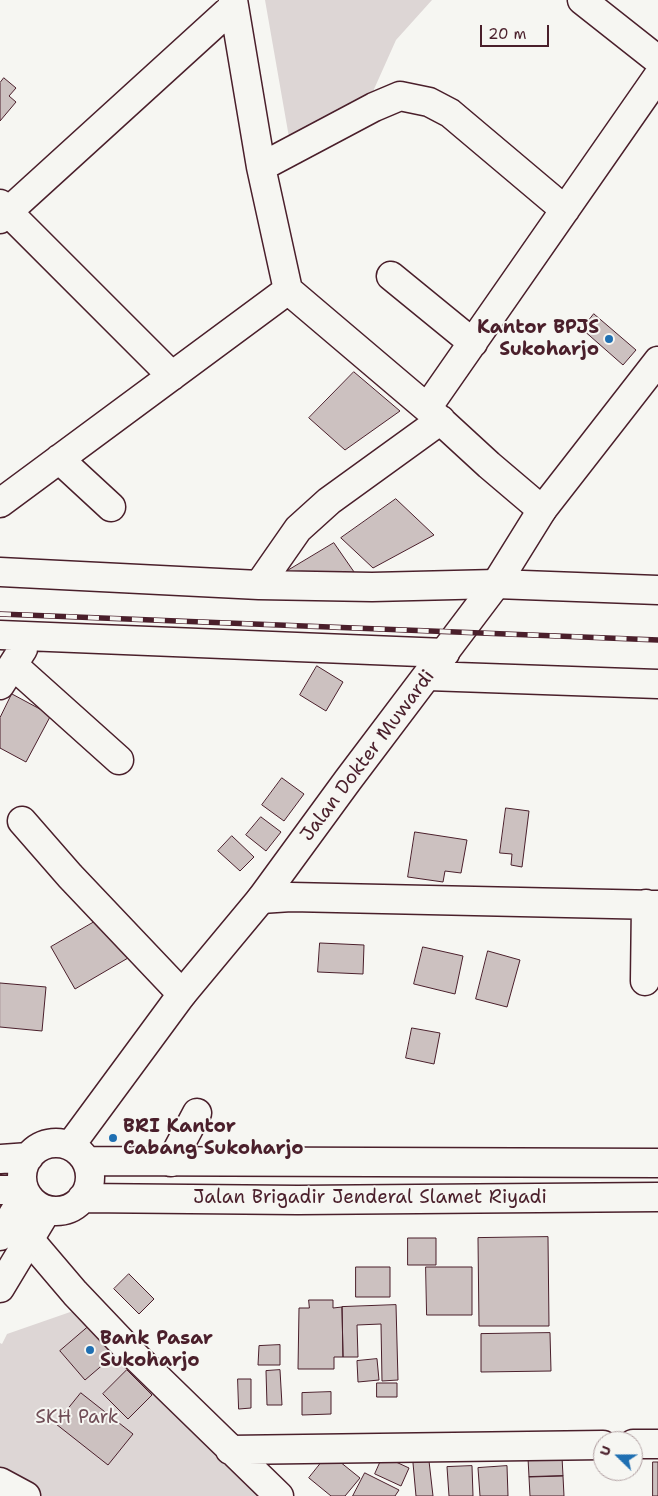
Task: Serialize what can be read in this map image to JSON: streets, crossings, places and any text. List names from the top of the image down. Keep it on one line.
{"streets":{"street":["Jalan Dokter Muwardi","Jalan Brigadir Jenderal Slamet Riyadi"]},"crossings":[["Jalan Dokter Muwardi","Jalan Brigadir Jenderal Slamet Riyadi"]],"parks":["SKH Park"],"places":["Kantor BPJS Sukoharjo","BRI Kantor Cabang Sukoharjo","Bank Pasar Sukoharjo"],"scale_bar":"20 m","north":"left"}
